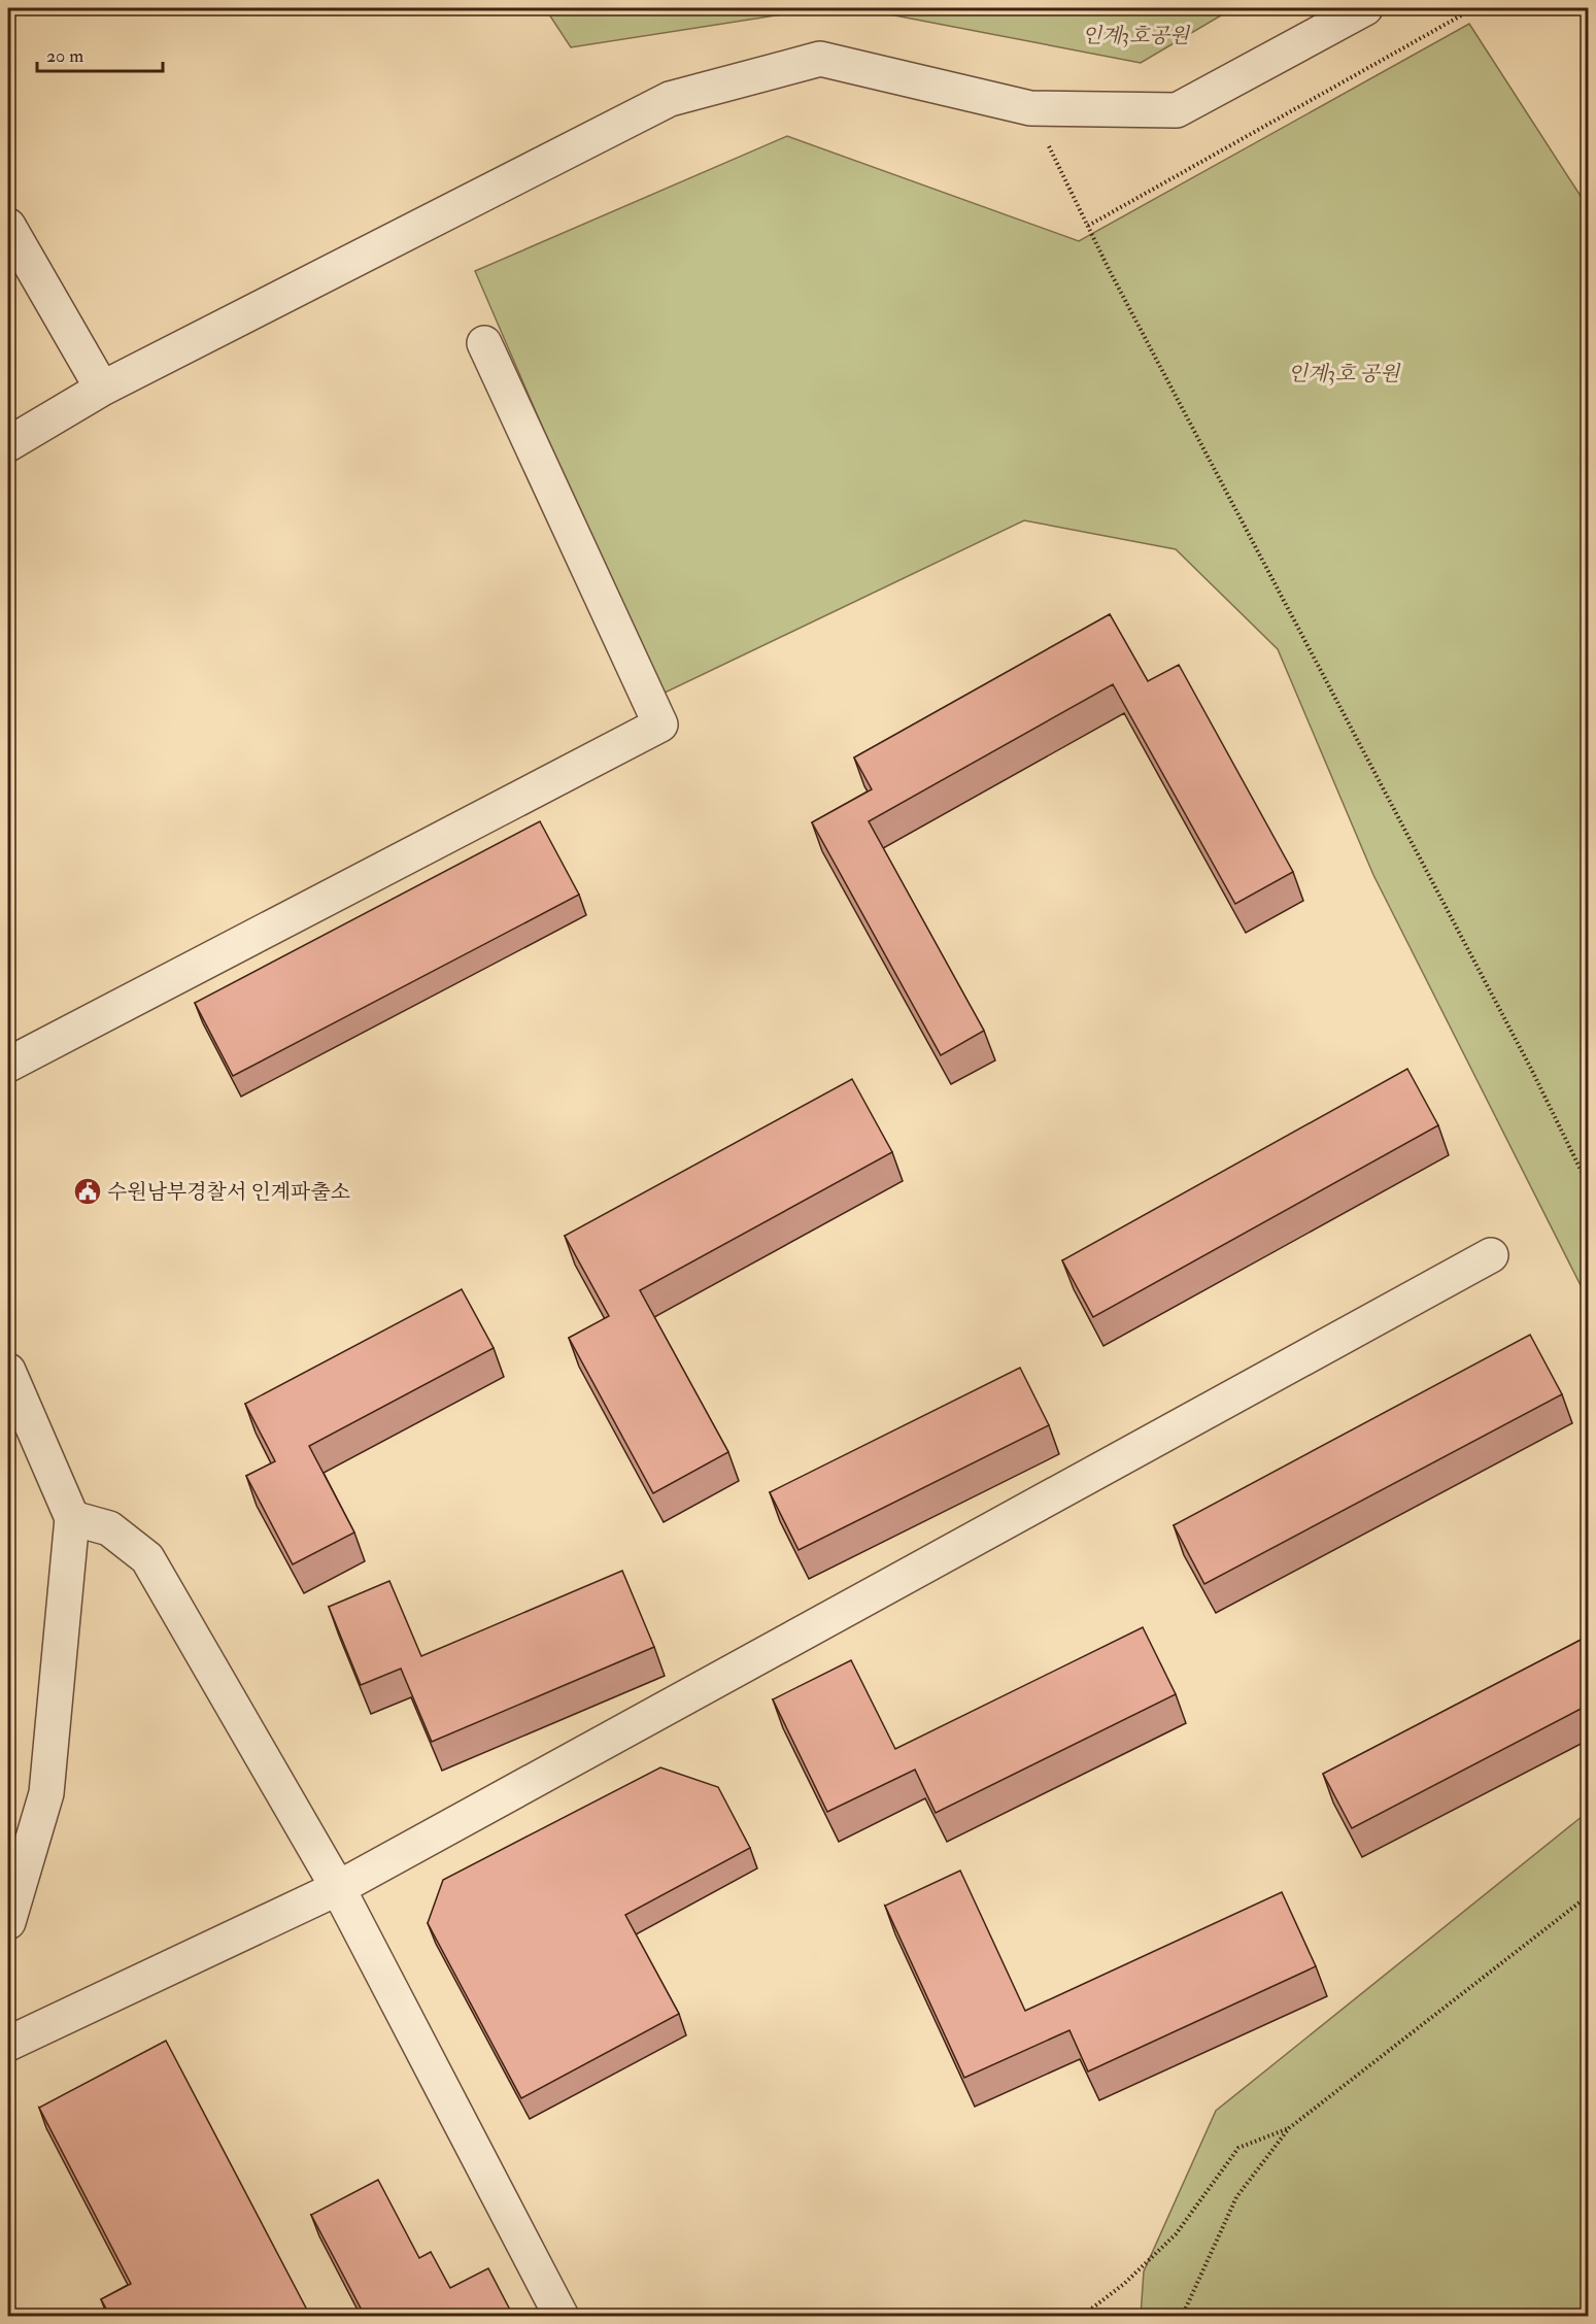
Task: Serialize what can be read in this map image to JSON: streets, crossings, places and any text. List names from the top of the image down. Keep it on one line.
{"parks":["인계3호공원","인계3호 공원"],"places":{"public building":["수원남부경찰서 인계파출소"]},"scale_bar":"20 m"}
